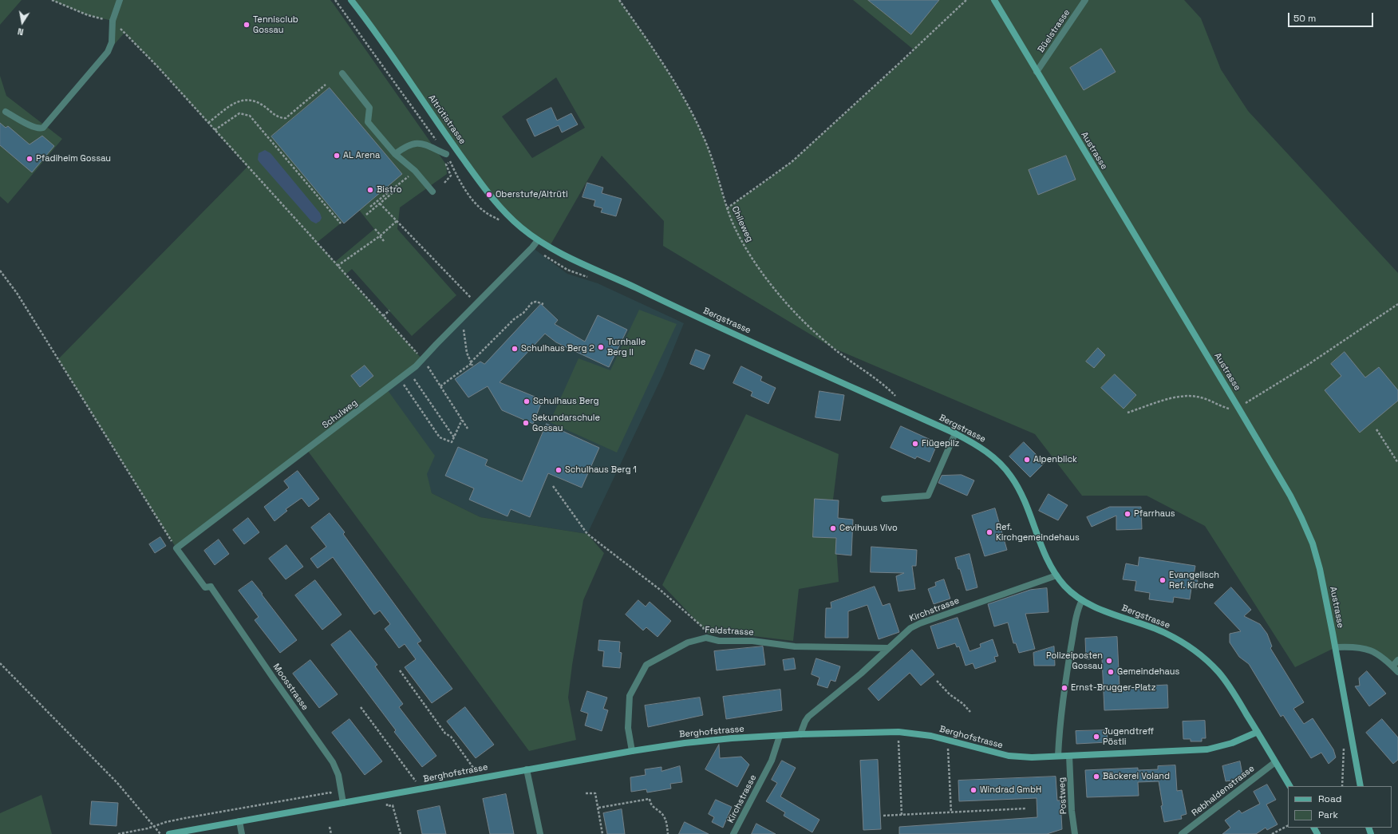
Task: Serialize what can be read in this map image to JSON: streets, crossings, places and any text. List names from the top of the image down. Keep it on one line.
{"streets":{"street":["Büelstrasse","Altrütistrasse","Austrasse","Bergstrasse","Schulweg","Kirchstrasse","Feldstrasse","Moosstrasse","Berghofstrasse","Rebhaldenstrasse","Postweg"],"path":["Chileweg"]},"crossings":[["Büelstrasse","Austrasse"],["Altrütistrasse","Bergstrasse"],["Altrütistrasse","Schulweg"],["Bergstrasse","Schulweg"],["Bergstrasse","Kirchstrasse"],["Bergstrasse","Berghofstrasse"],["Bergstrasse","Rebhaldenstrasse"],["Schulweg","Moosstrasse"],["Kirchstrasse","Feldstrasse"],["Kirchstrasse","Berghofstrasse"],["Feldstrasse","Berghofstrasse"],["Moosstrasse","Berghofstrasse"],["Berghofstrasse","Postweg"]],"places":["Tennisclub Gossau","AL Arena","Pfadiheim Gossau","Bistro","Oberstufe/Altrüti","Turnhalle Berg II","Schulhaus Berg 2","Schulhaus Berg","Sekundarschule Gossau","Flügepilz","Alpenblick","Schulhaus Berg 1","Pfarrhaus","Cevihuus Vivo","Ref. Kirchgemeindehaus","Evangelisch Ref. Kirche","Polizeiposten Gossau","Gemeindehaus","Ernst-Brugger-Platz","Jugendtreff Pöstli","Bäckerei Voland","Windrad GmbH"],"legend":["Road","Park"],"scale_bar":"50 m","north":"bottom"}
